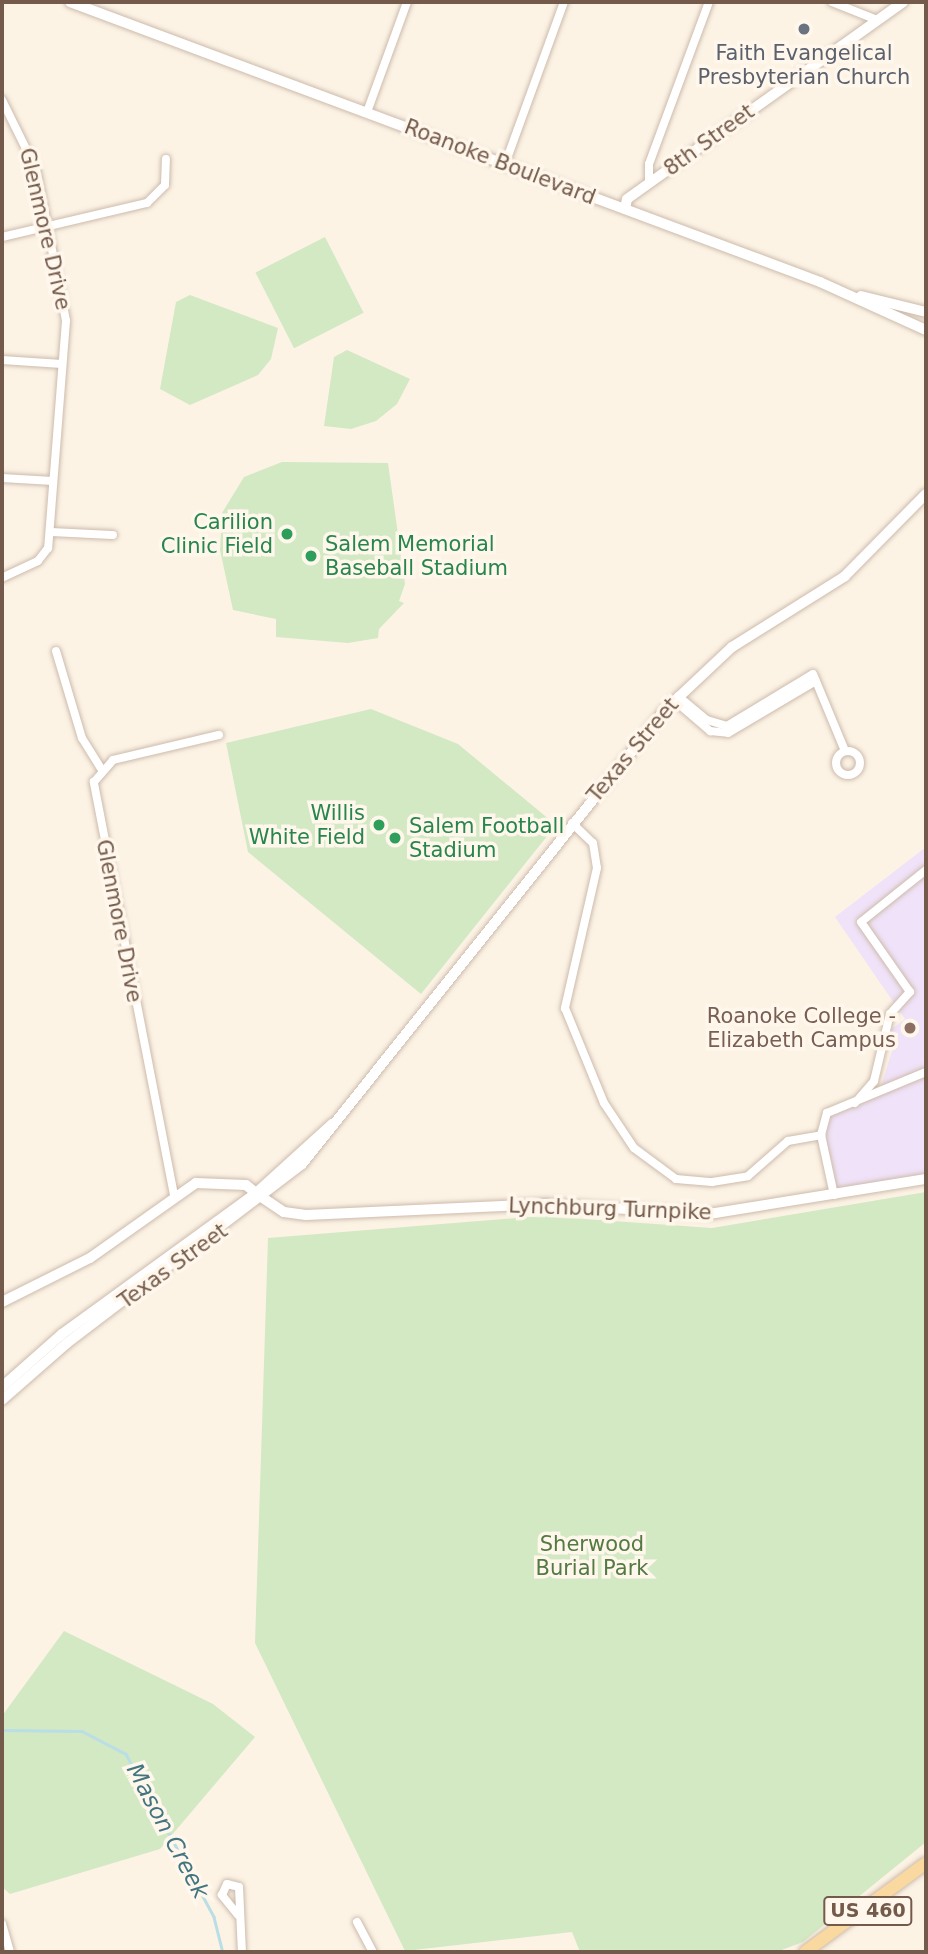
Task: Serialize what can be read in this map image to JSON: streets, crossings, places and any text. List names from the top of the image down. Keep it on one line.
{"streets":{"main road":["Roanoke Boulevard","Texas Street","Lynchburg Turnpike","US 460"],"street":["8th Street","Glenmore Drive"]},"crossings":[["8th Street","Roanoke Boulevard"],["Glenmore Drive","Lynchburg Turnpike"],["Texas Street","Lynchburg Turnpike"]],"water":["Mason Creek"],"parks":["Sherwood Burial Park"],"places":["Faith Evangelical Presbyterian Church","Carilion Clinic Field","Salem Memorial Baseball Stadium","Willis White Field","Salem Football Stadium","Roanoke College - Elizabeth Campus"]}
